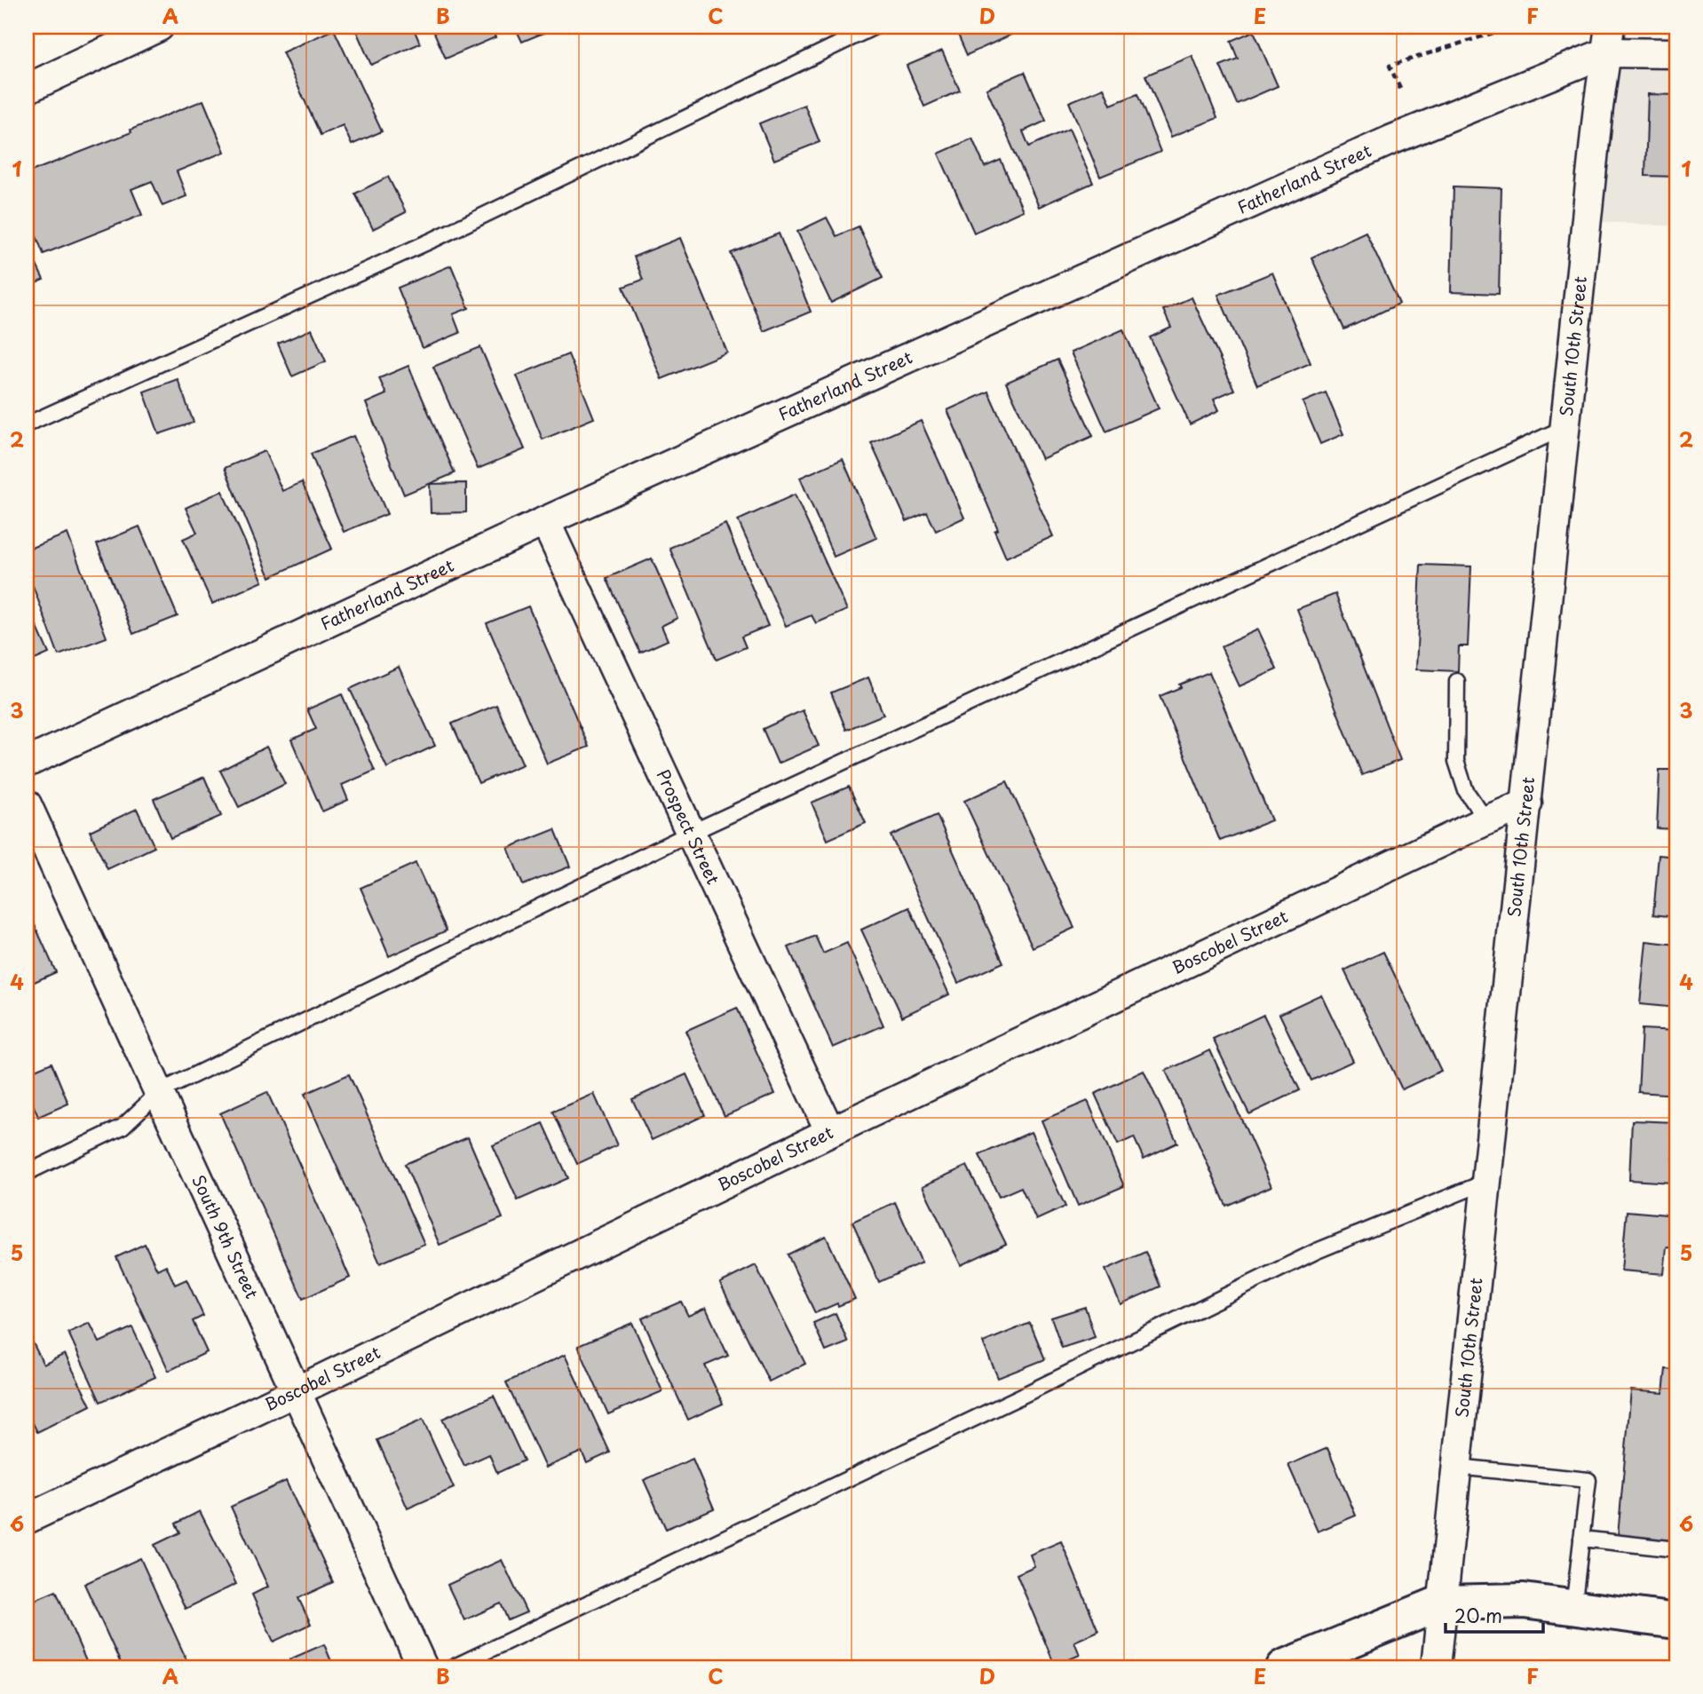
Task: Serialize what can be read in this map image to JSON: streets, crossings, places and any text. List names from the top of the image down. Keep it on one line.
{"streets":{"street":["Fatherland Street","South 10th Street","Prospect Street","Boscobel Street","South 9th Street"]},"crossings":[["Fatherland Street","South 10th Street"],["Fatherland Street","Prospect Street"],["South 10th Street","Boscobel Street"],["Prospect Street","Boscobel Street"],["Boscobel Street","South 9th Street"]],"scale_bar":"20 m","grid":{"columns":["A","B","C","D","E","F"],"rows":["1","2","3","4","5","6"]}}
